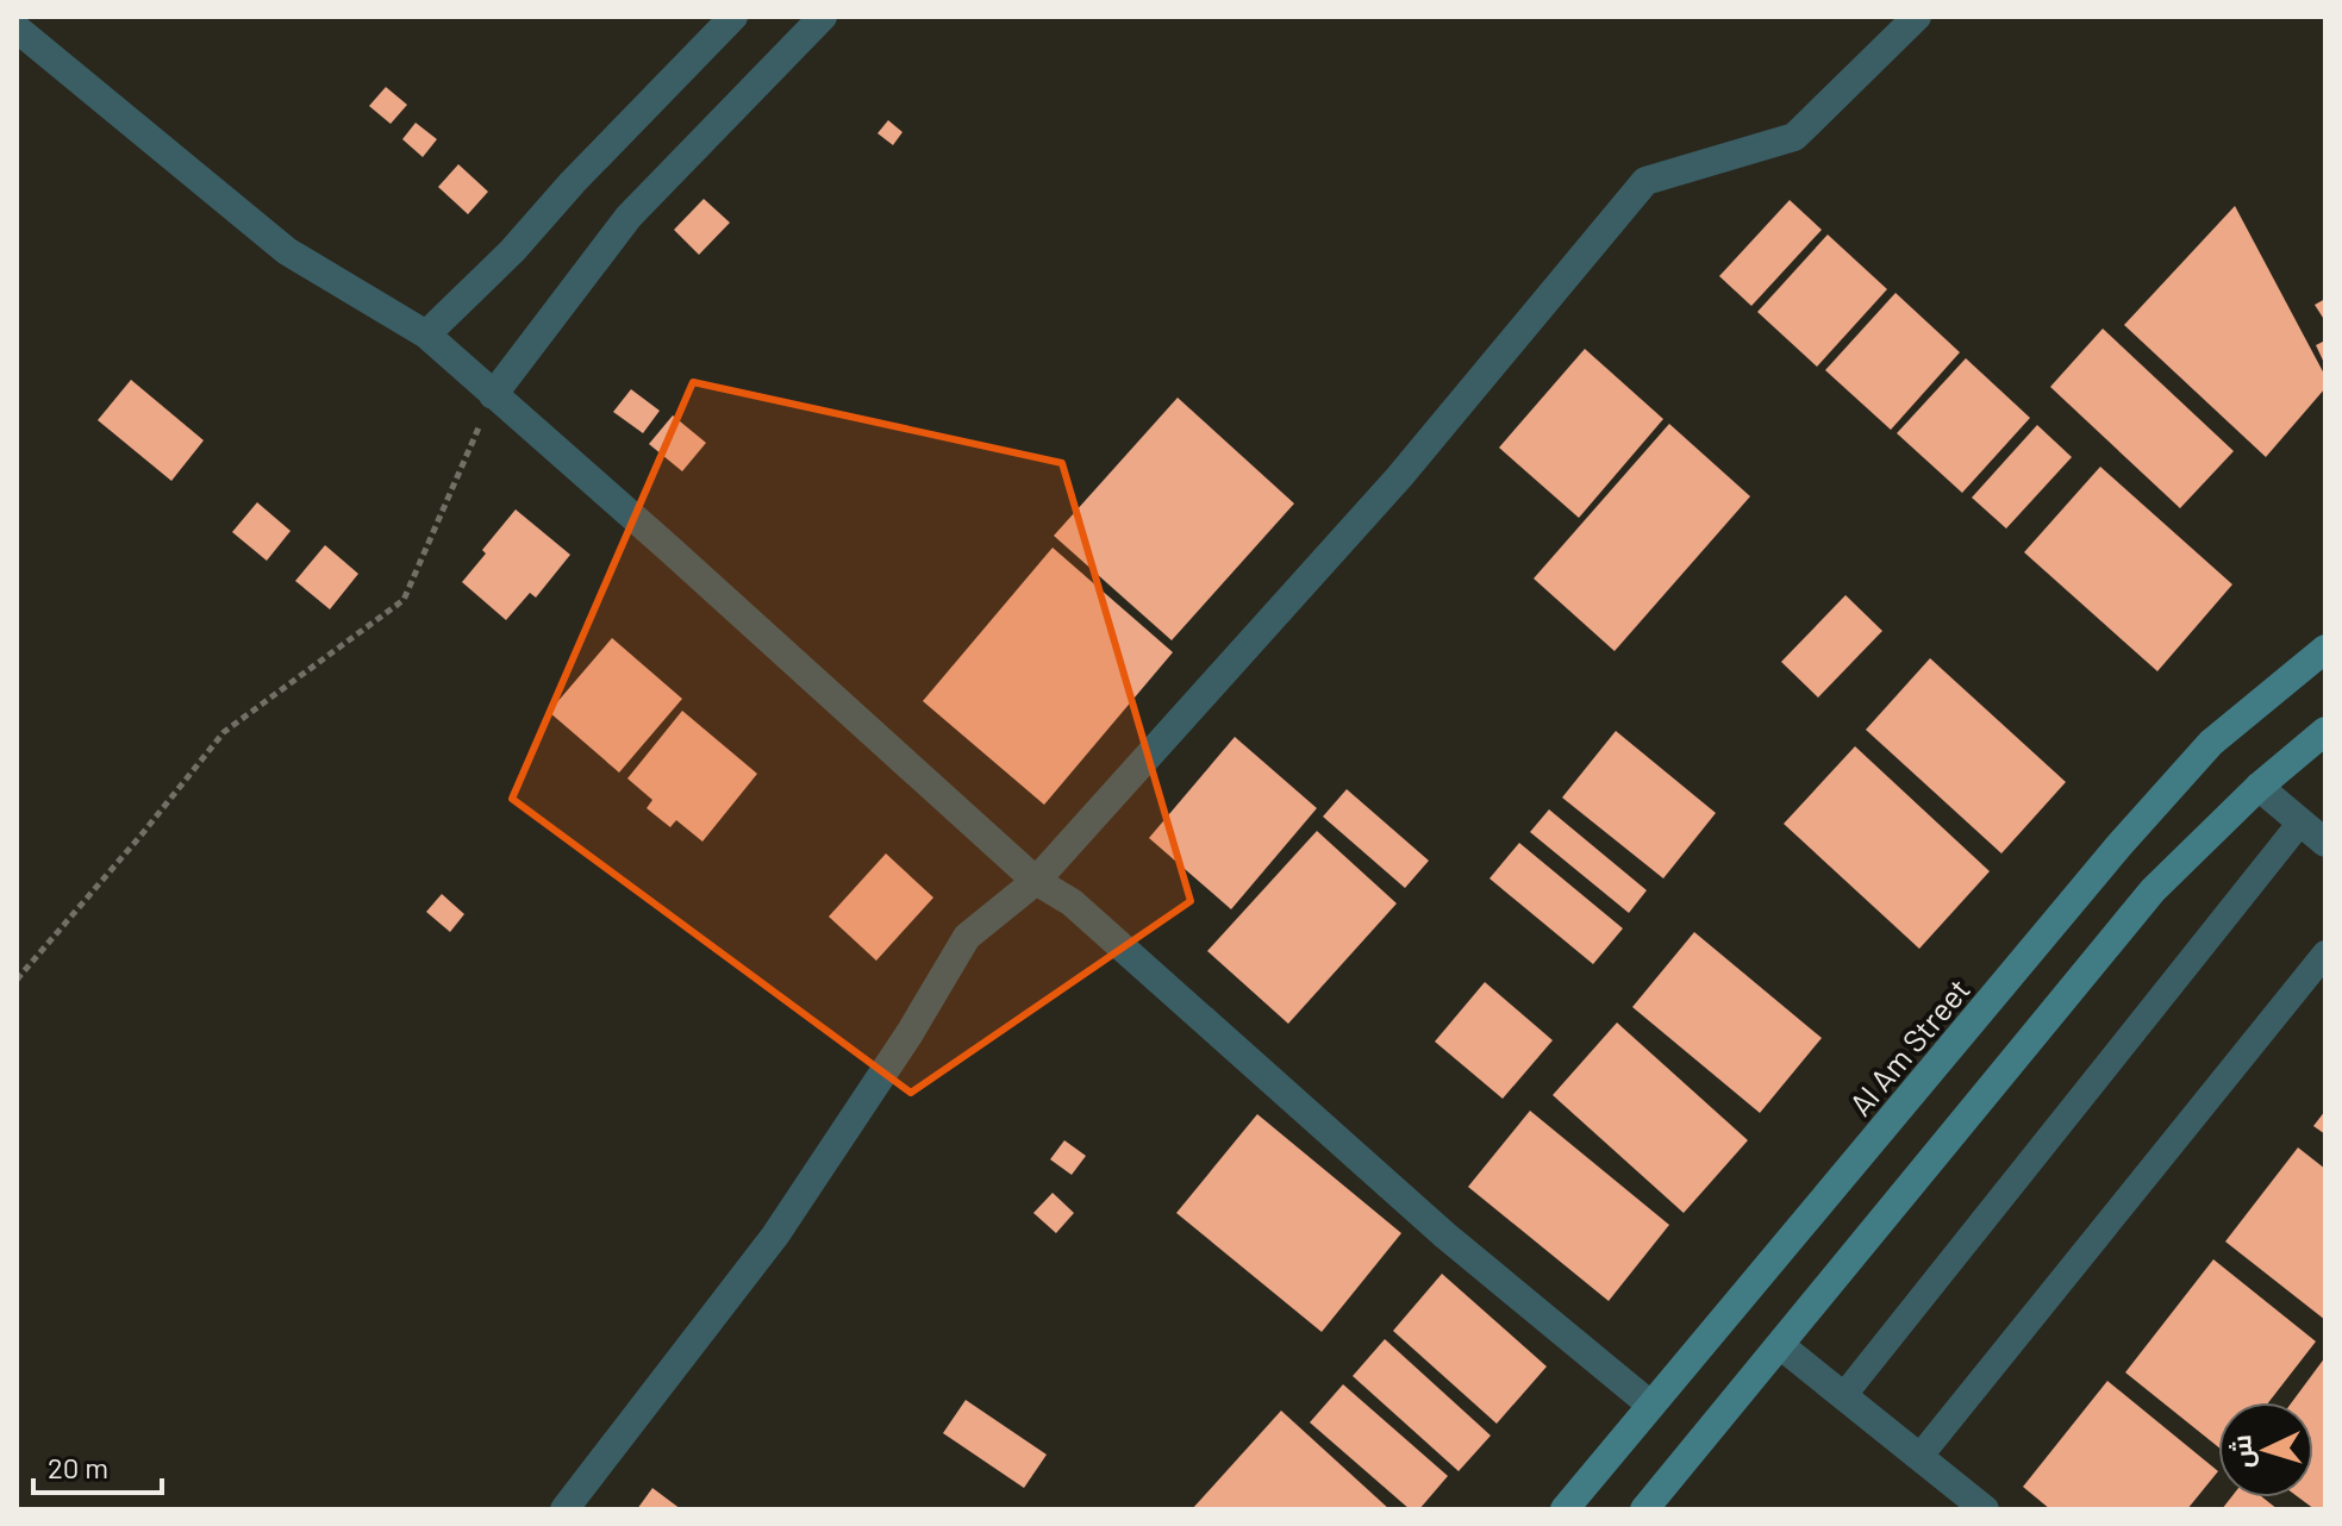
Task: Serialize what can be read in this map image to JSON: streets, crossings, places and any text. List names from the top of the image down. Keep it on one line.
{"streets":{"main road":["Al Am Street"]},"scale_bar":"20 m","north":"left"}
